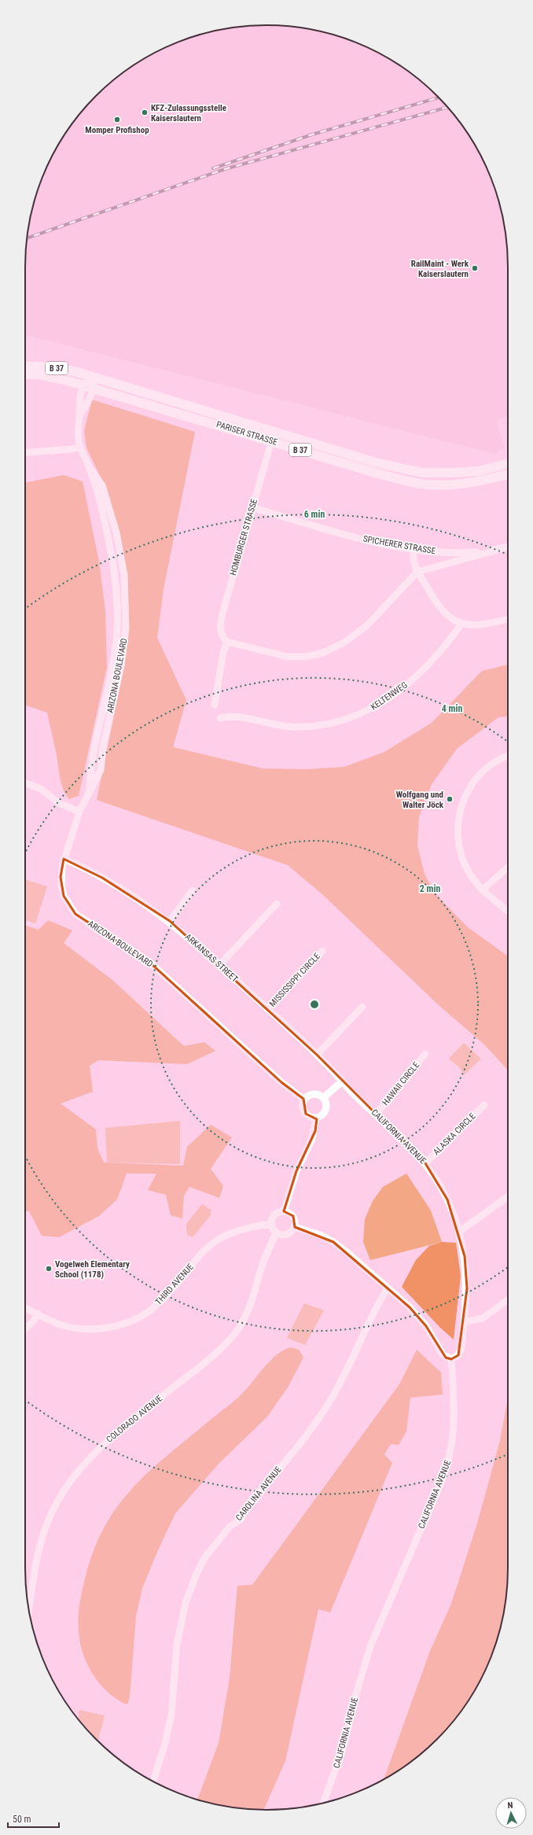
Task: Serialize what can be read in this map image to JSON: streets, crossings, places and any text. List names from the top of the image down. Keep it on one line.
{"streets":{"main road":["B 37","PARISER STRASSE"],"street":["HOMBURGER STRASSE","SPICHERER STRASSE","ARIZONA BOULEVARD","KELTENWEG","ARKANSAS STREET","MISSISSIPPI CIRCLE","HAWAII CIRCLE","ALASKA CIRCLE","CALIFORNIA AVENUE","THIRD AVENUE","COLORADO AVENUE","CAROLINA AVENUE"]},"crossings":[["PARISER STRASSE","HOMBURGER STRASSE"],["PARISER STRASSE","ARIZONA BOULEVARD"],["HOMBURGER STRASSE","SPICHERER STRASSE"],["ARIZONA BOULEVARD","ARKANSAS STREET"],["ARKANSAS STREET","MISSISSIPPI CIRCLE"],["ARKANSAS STREET","CALIFORNIA AVENUE"],["HAWAII CIRCLE","CALIFORNIA AVENUE"],["ALASKA CIRCLE","CALIFORNIA AVENUE"],["THIRD AVENUE","COLORADO AVENUE"]],"places":["KFZ-Zulassungsstelle Kaiserslautern","Momper Profishop","RailMaint - Werk Kaiserslautern","Wolfgang und Walter Jöck","Vogelweh Elementary School (1178)"],"scale_bar":"50 m","north":"top","rings":["6 min","4 min","2 min"]}
